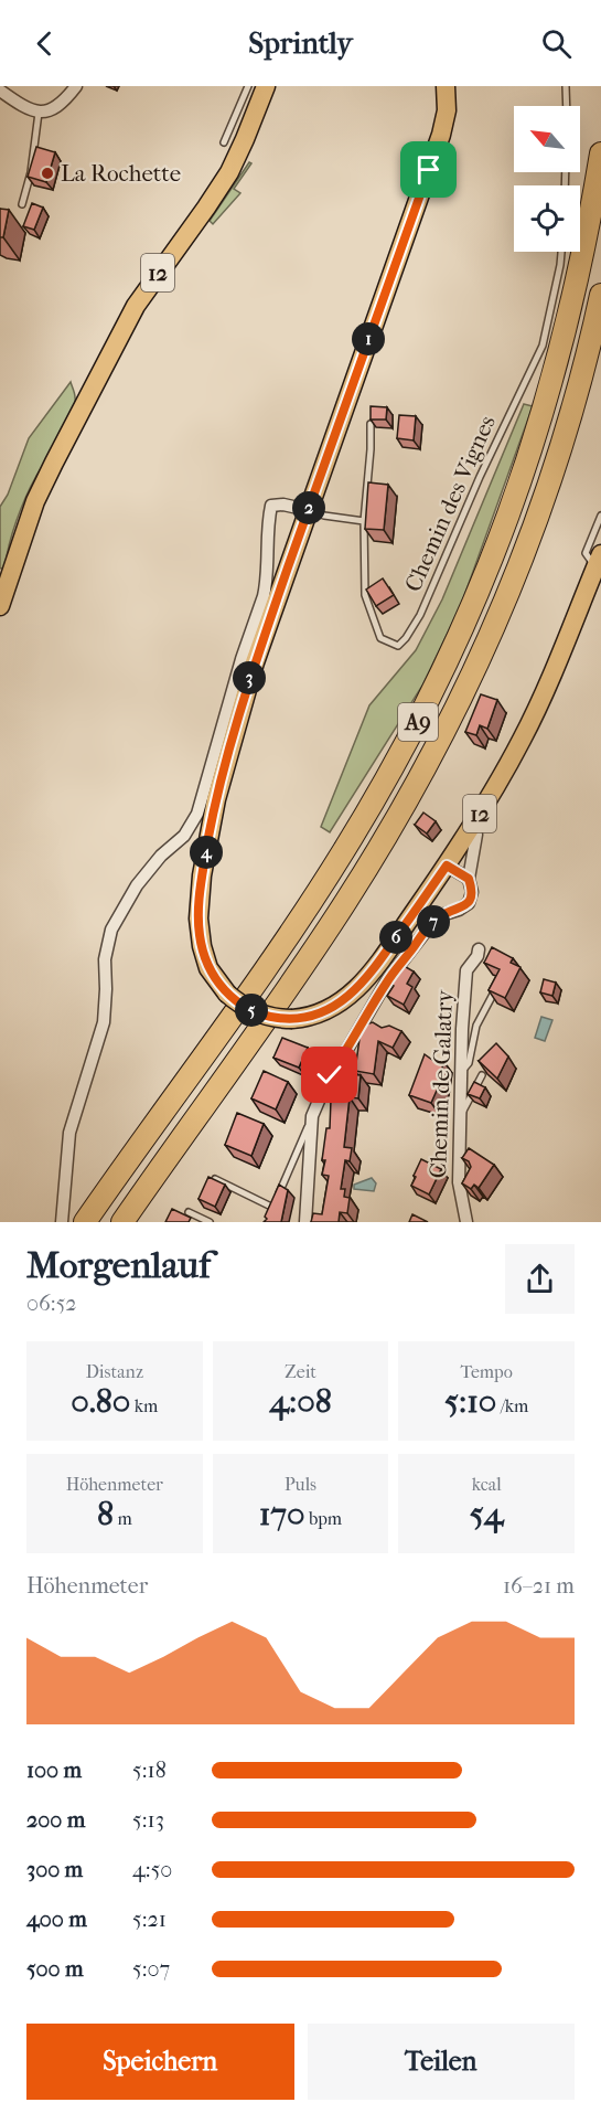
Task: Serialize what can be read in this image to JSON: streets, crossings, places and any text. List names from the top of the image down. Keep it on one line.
{"streets":{"highway":["A9"],"main road":["12"],"street":["Chemin de Galatry"],"lane":["Chemin des Vignes"]},"places":["La Rochette"],"north":"top left","page":{"header":"Sprintly","pins":["1","2","3","4","7","6","5"],"heading":["Morgenlauf","06:52"],"stats":[["Distanz","0.80 km"],["Zeit","4:08"],["Tempo","5:10 /km"],["Höhenmeter","8 m"],["Puls","170 bpm"],["kcal","54"]],"chart":["Höhenmeter","16–21 m"],"list":[{"name":"100 m","note":"5:18"},{"name":"200 m","note":"5:13"},{"name":"300 m","note":"4:50"},{"name":"400 m","note":"5:21"},{"name":"500 m","note":"5:07"}],"buttons":["Speichern","Teilen"]}}
